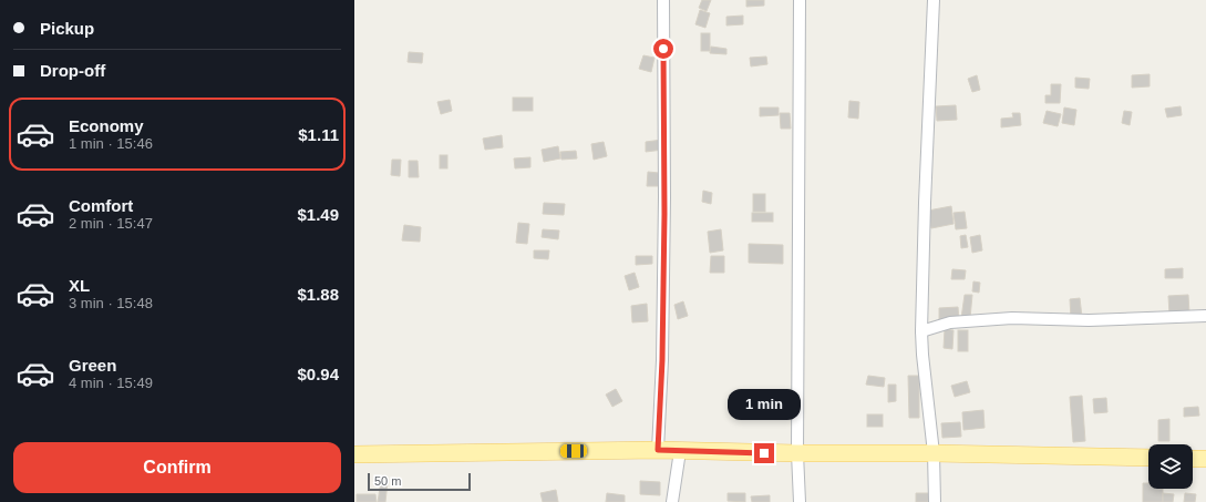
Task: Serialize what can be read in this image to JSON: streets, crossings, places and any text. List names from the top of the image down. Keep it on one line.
{"scale_bar":"50 m","page":{"banner":["Pickup","Drop-off"],"list":[{"name":"Economy","note":"1 min · 15:46","value":"$1.11"},{"name":"Comfort","note":"2 min · 15:47","value":"$1.49"},{"name":"XL","note":"3 min · 15:48","value":"$1.88"},{"name":"Green","note":"4 min · 15:49","value":"$0.94"}],"bubble":"1 min","buttons":"Confirm","scale":"50 m"}}
